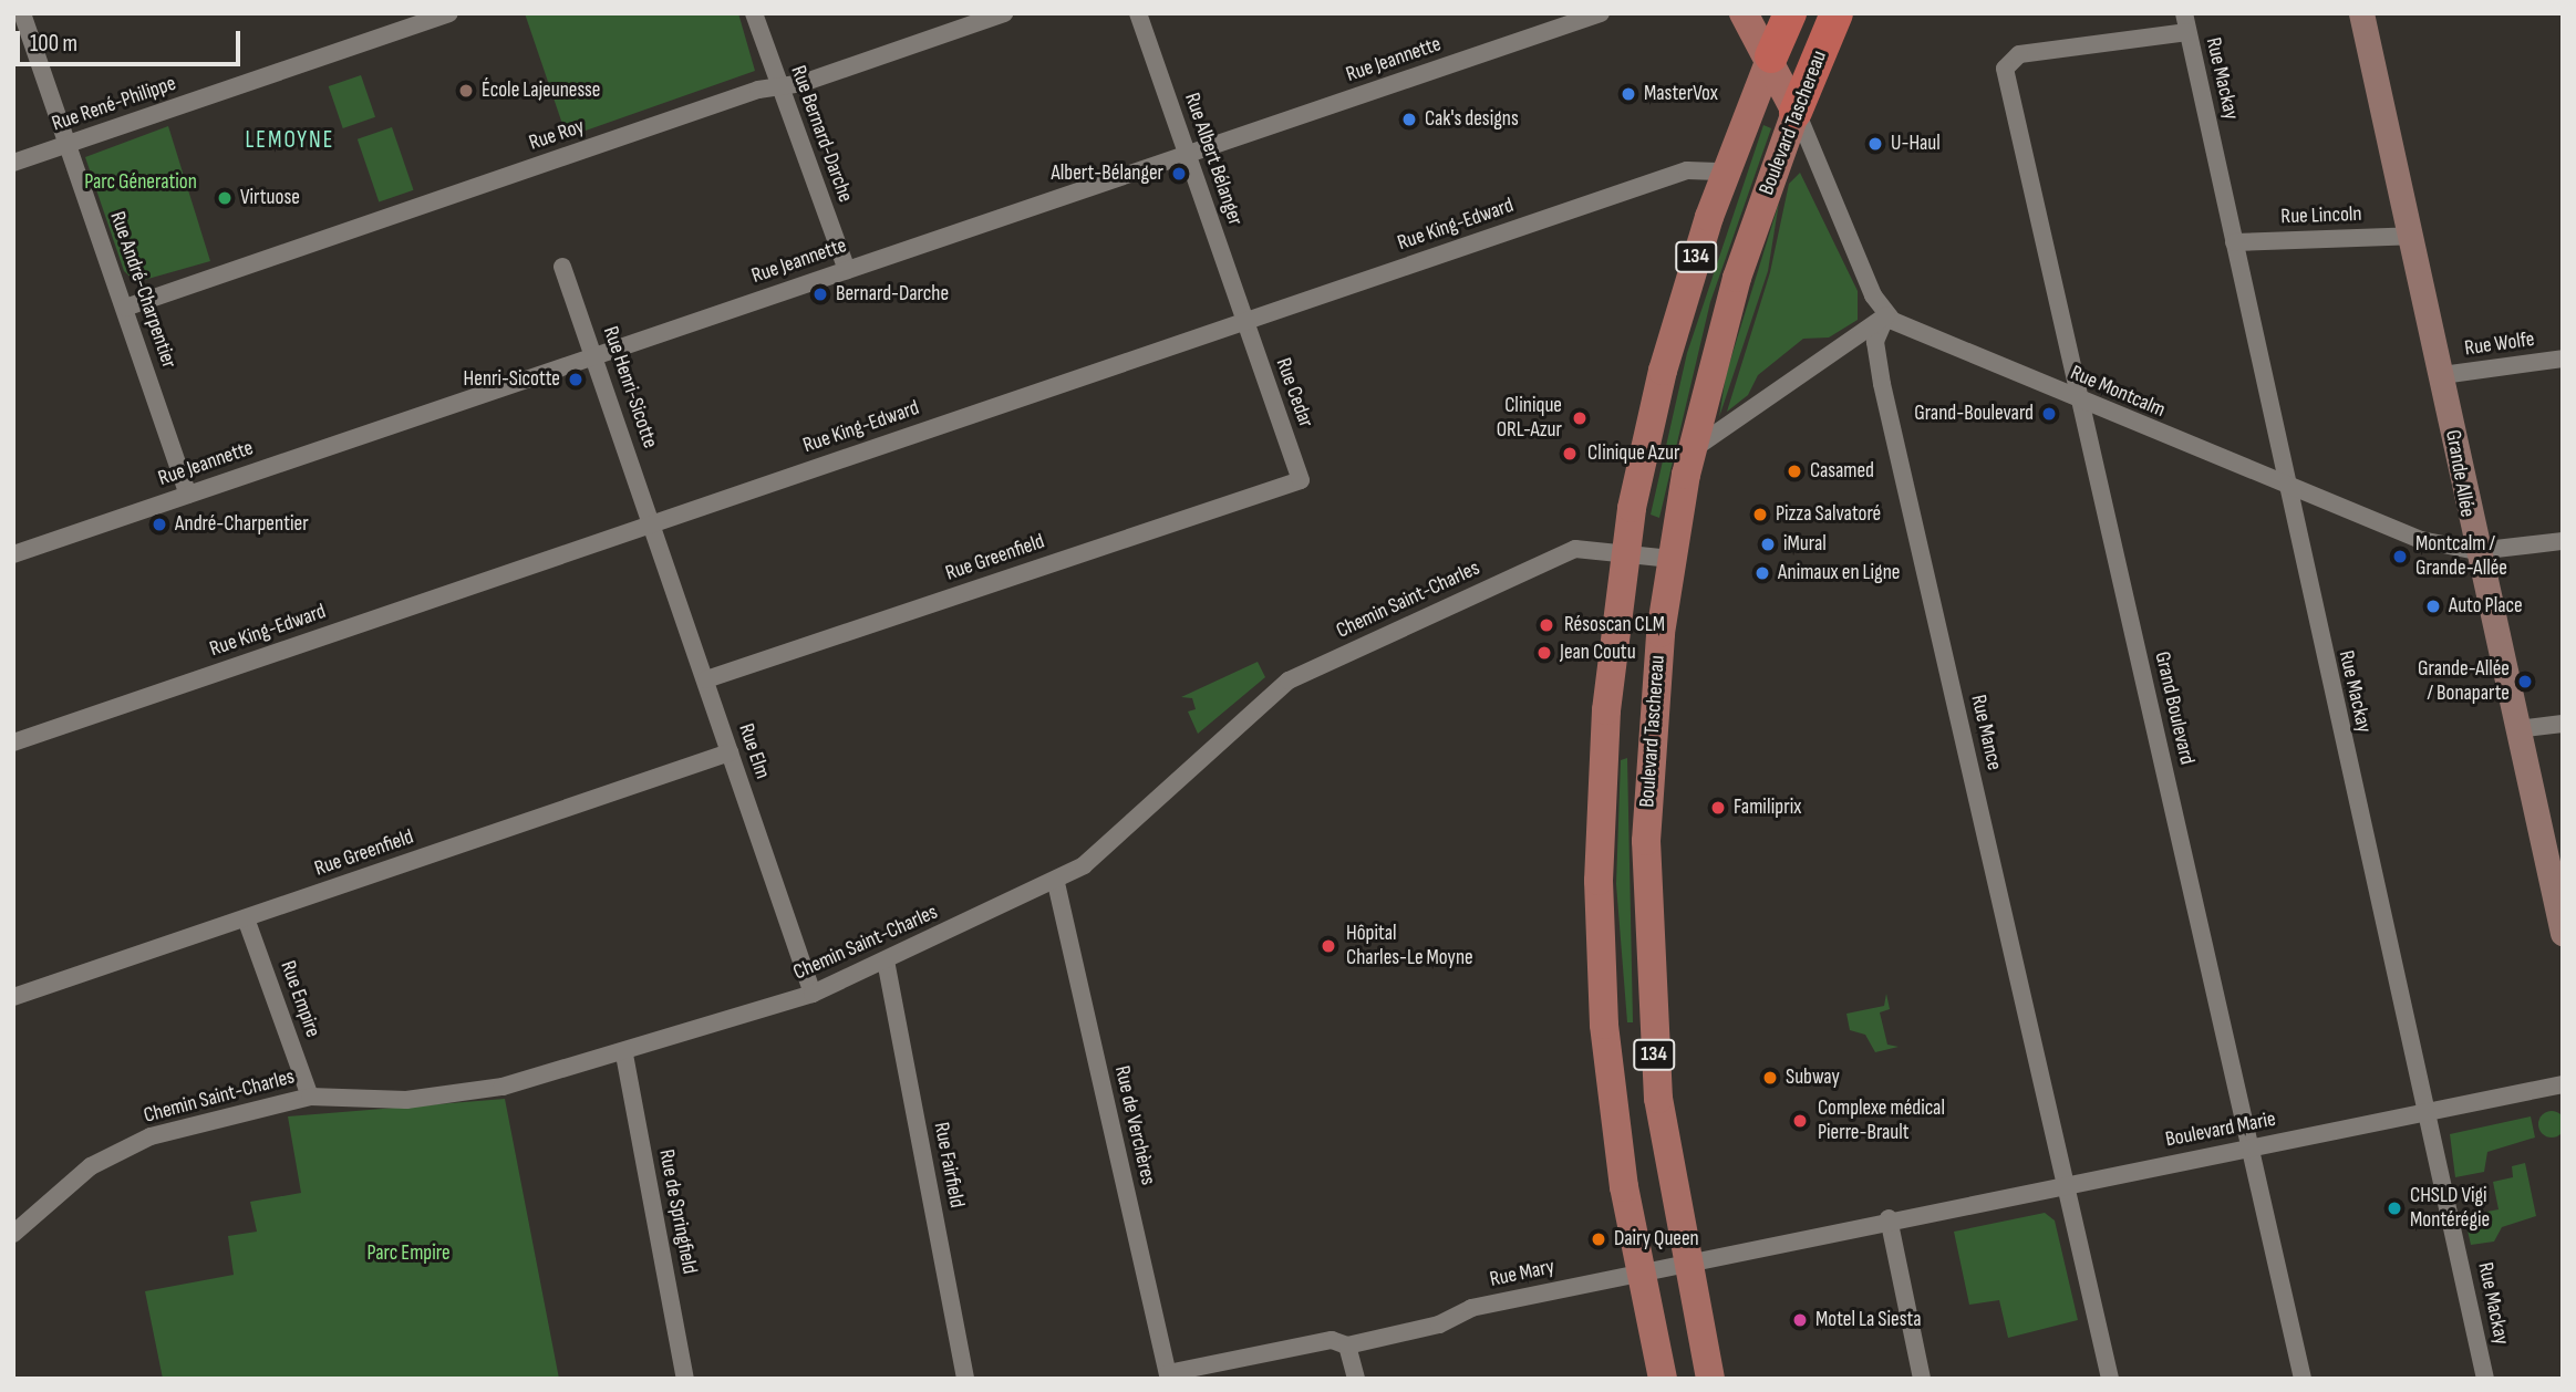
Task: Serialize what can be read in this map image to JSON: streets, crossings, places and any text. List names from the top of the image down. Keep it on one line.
{"streets":{"highway":["Boulevard Taschereau","134"],"main road":["Grande Allée"],"street":["Rue Jeannette","Rue Mackay","Rue René-Philippe","Rue Bernard-Darche","Rue Roy","Rue Albert Bélanger","Rue Lincoln","Rue King-Edward","Rue André-Charpentier","Rue Wolfe","Rue Henri-Sicotte","Rue Montcalm","Rue Cedar","Rue Greenfield","Chemin Saint-Charles","Grand Boulevard","Rue Mance","Rue Elm","Rue Empire","Rue de Verchères","Boulevard Marie","Rue Fairfield","Rue de Springfield","Rue Mary"]},"crossings":[["Rue Jeannette","Rue Bernard-Darche"],["Rue Jeannette","Rue Albert Bélanger"],["Rue Jeannette","Rue André-Charpentier"],["Rue Jeannette","Rue Henri-Sicotte"],["Rue Mackay","Rue Lincoln"],["Rue Mackay","Rue Montcalm"],["Rue Mackay","Grand Boulevard"],["Rue Mackay","Boulevard Marie"],["Rue René-Philippe","Rue André-Charpentier"],["Boulevard Taschereau","Rue King-Edward"],["Boulevard Taschereau","Chemin Saint-Charles"],["Boulevard Taschereau","Rue Mary"],["Rue Bernard-Darche","Rue Roy"],["Rue Roy","Rue André-Charpentier"],["Rue Albert Bélanger","Rue King-Edward"],["Rue Albert Bélanger","Rue Cedar"],["Rue Lincoln","Grande Allée"],["Rue King-Edward","Rue Henri-Sicotte"],["Rue King-Edward","Rue Cedar"],["Rue King-Edward","Rue Elm"],["Rue Wolfe","Grande Allée"],["Rue Henri-Sicotte","Rue Elm"],["Rue Montcalm","Grande Allée"],["Rue Montcalm","Grand Boulevard"],["Rue Montcalm","Rue Mance"],["Rue Cedar","Rue Greenfield"],["Rue Greenfield","Rue Elm"],["Rue Greenfield","Rue Empire"],["Chemin Saint-Charles","Rue Elm"],["Chemin Saint-Charles","Rue Empire"],["Chemin Saint-Charles","Rue de Verchères"],["Chemin Saint-Charles","Rue Fairfield"],["Chemin Saint-Charles","Rue de Springfield"],["Grand Boulevard","Boulevard Marie"],["Rue Mance","Boulevard Marie"],["Rue de Verchères","Rue Mary"],["Boulevard Marie","Rue Mary"]],"districts":["LEMOYNE"],"parks":["Parc Géneration","Parc Empire"],"places":["École Lajeunesse","MasterVox","Cak's designs","U-Haul","Albert-Bélanger","Virtuose","Bernard-Darche","Henri-Sicotte","Grand-Boulevard","Clinique ORL-Azur","Clinique Azur","Casamed","Pizza Salvatoré","André-Charpentier","iMural","Montcalm / Grande-Allée","Animaux en Ligne","Auto Place","Résoscan CLM","Jean Coutu","Grande-Allée / Bonaparte","Familiprix","Hôpital Charles-Le Moyne","Subway","Complexe médical Pierre-Brault","CHSLD Vigi Montérégie","Dairy Queen","Motel La Siesta"],"scale_bar":"100 m"}
